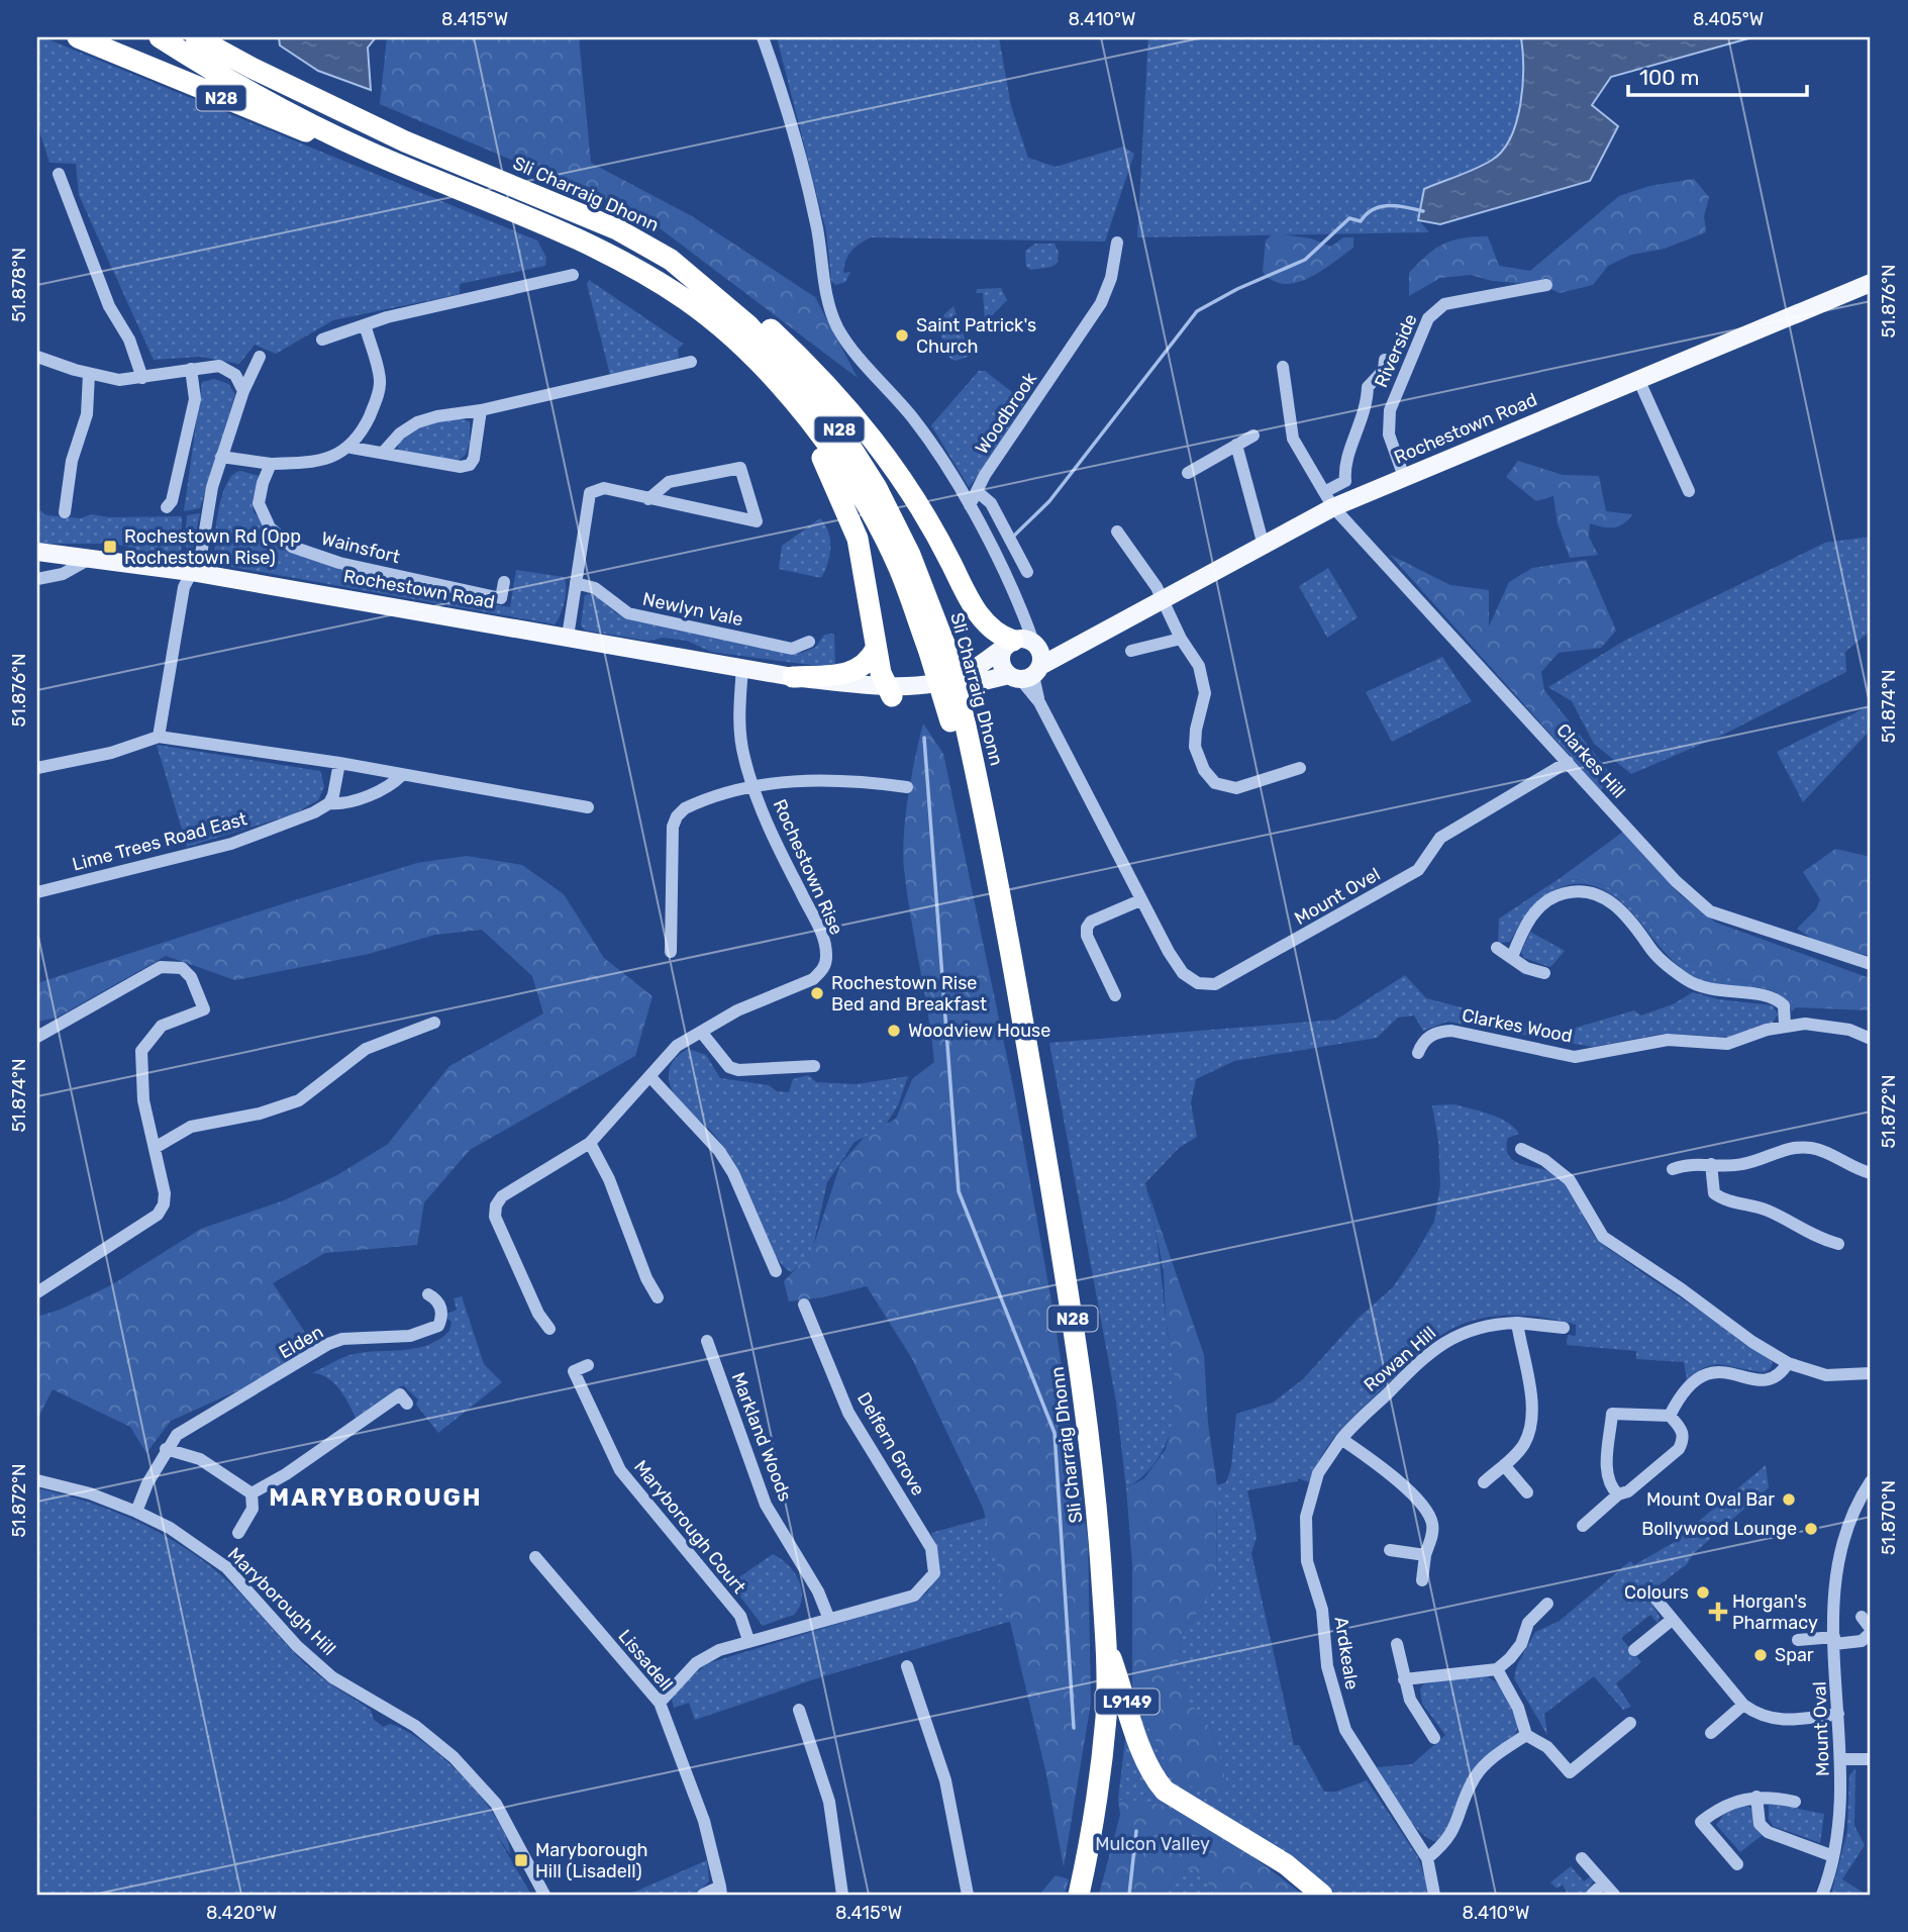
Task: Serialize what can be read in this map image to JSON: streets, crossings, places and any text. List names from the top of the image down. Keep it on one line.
{"streets":{"highway":["N28","Sli Charraig Dhonn","L9149"],"main road":["Rochestown Road"],"street":["Riverside","Woodbrook","Wainsfort","Newlyn Vale","Clarkes Hill","Lime Trees Road East","Rochestown Rise","Mount Ovel","Clarkes Wood","Elden","Rowan Hill","Markland Woods","Delfern Grove","Maryborough Court","Maryborough Hill","Ardkeale","Lissadell","Mount Oval"]},"crossings":[["N28","Sli Charraig Dhonn"],["Sli Charraig Dhonn","L9149"],["Riverside","Rochestown Road"],["Rochestown Road","Clarkes Hill"],["Rochestown Road","Rochestown Rise"],["Rochestown Road","Mount Ovel"],["Clarkes Hill","Mount Ovel"],["Elden","Maryborough Hill"],["Rowan Hill","Ardkeale"],["Markland Woods","Delfern Grove"]],"districts":["MARYBOROUGH"],"parks":["Mulcon Valley"],"places":{"other":["Saint Patrick's Church","Rochestown Rise Bed and Breakfast","Woodview House","Mount Oval Bar","Bollywood Lounge","Colours","Spar"],"transit":["Rochestown Rd (Opp Rochestown Rise)","Maryborough Hill (Lisadell)"],"health":["Horgan's Pharmacy"]},"scale_bar":"100 m","coordinates":["8.415°W","8.410°W","8.405°W","51.878°N","51.876°N","51.874°N","51.872°N","51.870°N","8.420°W"]}
